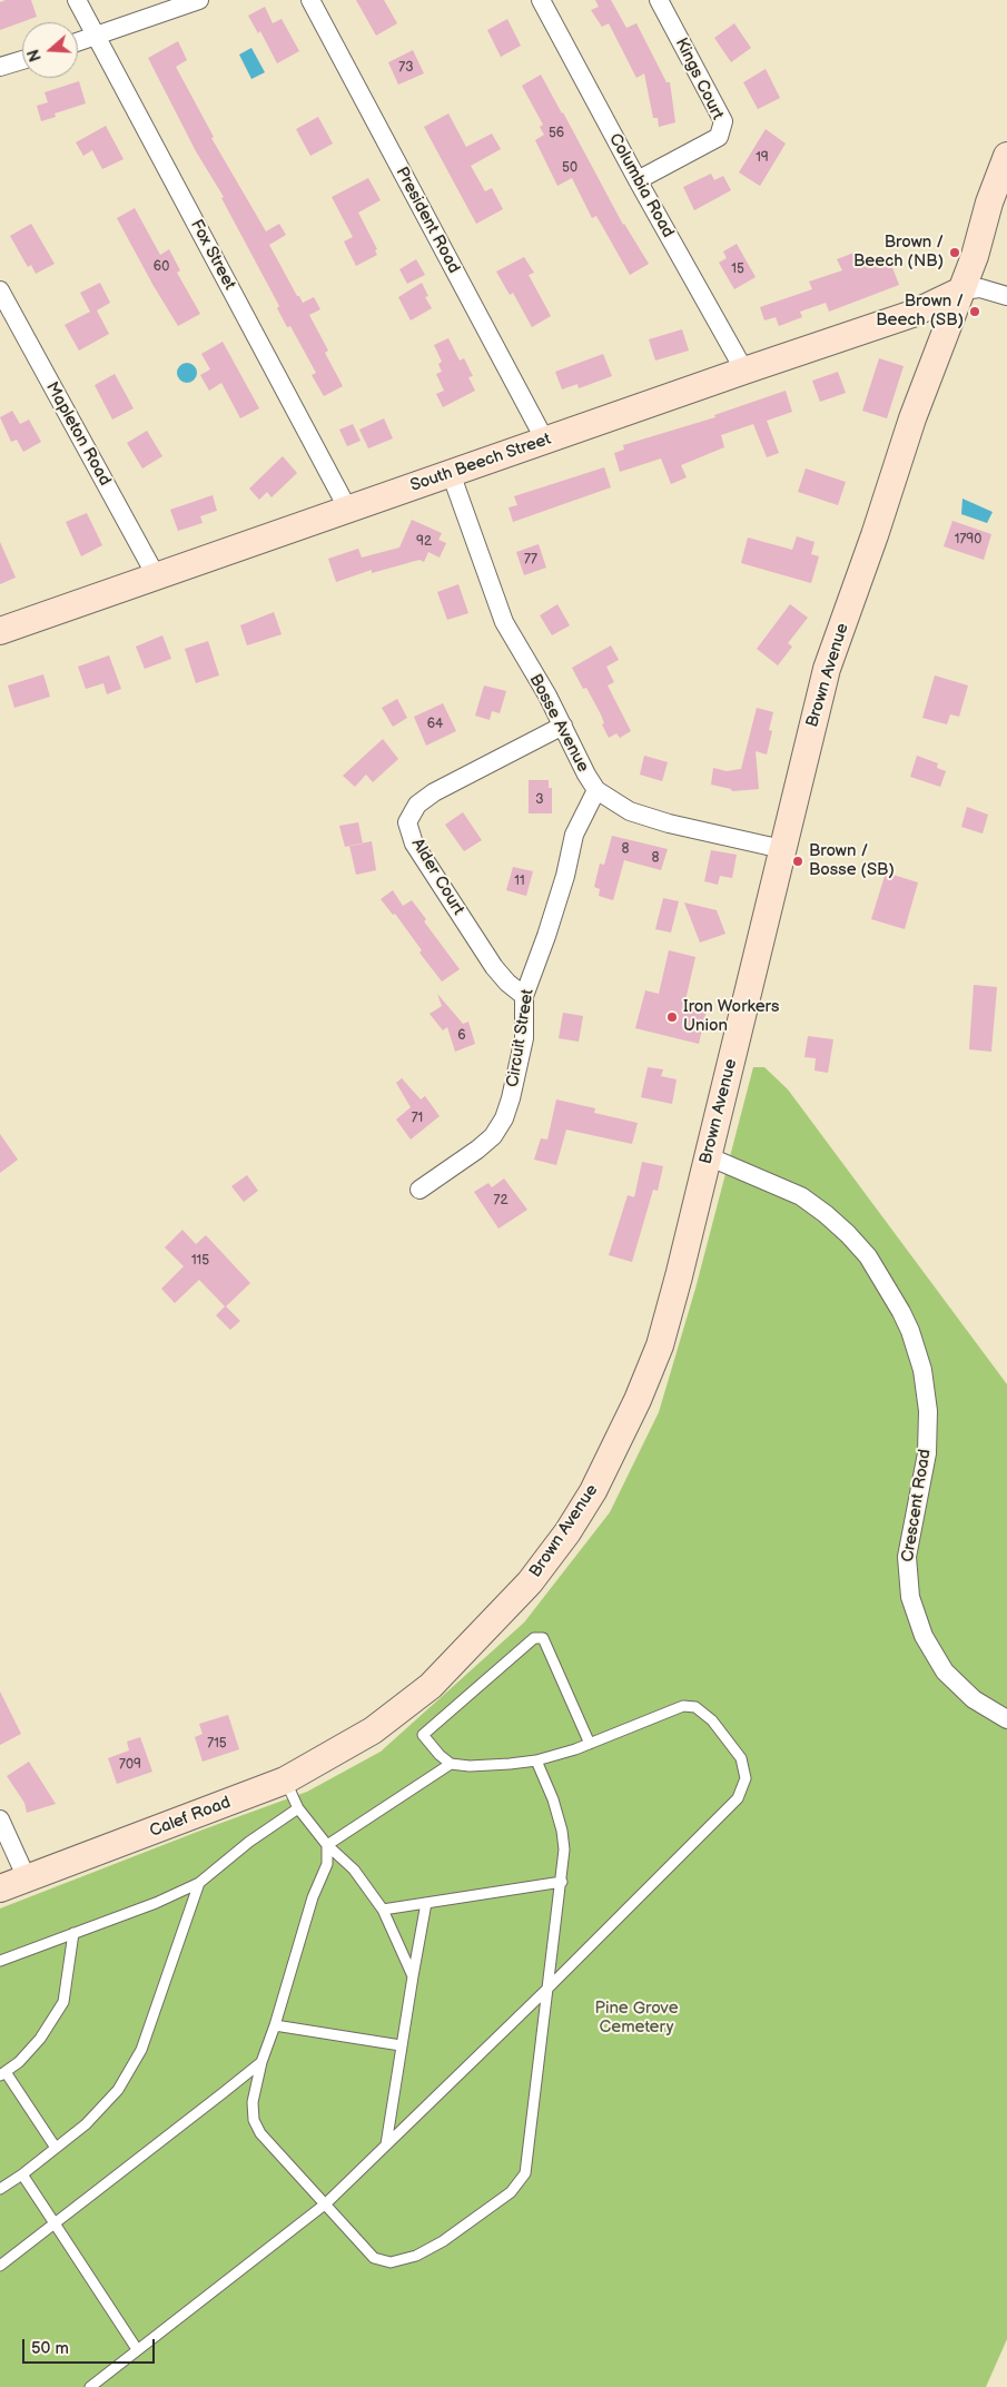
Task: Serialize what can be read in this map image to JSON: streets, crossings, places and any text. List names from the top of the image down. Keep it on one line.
{"streets":{"main road":["South Beech Street","Brown Avenue","Calef Road"],"street":["Kings Court","Columbia Road","President Road","Fox Street","Mapleton Road","Bosse Avenue","Alder Court","Circuit Street","Crescent Road"]},"crossings":[["Kings Court","Columbia Road"],["Columbia Road","South Beech Street"],["President Road","South Beech Street"],["Fox Street","South Beech Street"],["Mapleton Road","South Beech Street"],["South Beech Street","Brown Avenue"],["South Beech Street","Bosse Avenue"],["Brown Avenue","Bosse Avenue"],["Brown Avenue","Crescent Road"],["Brown Avenue","Calef Road"],["Bosse Avenue","Alder Court"],["Bosse Avenue","Circuit Street"],["Alder Court","Circuit Street"]],"parks":["Pine Grove Cemetery"],"places":["Brown / Beech (NB)","Brown / Beech (SB)","Brown / Bosse (SB)","Iron Workers Union"],"house_numbers":["73","56","19","50","60","15","1790","92","77","64","3","8","8","11","6","71","72","115","715","709"],"scale_bar":"50 m","north":"left"}
